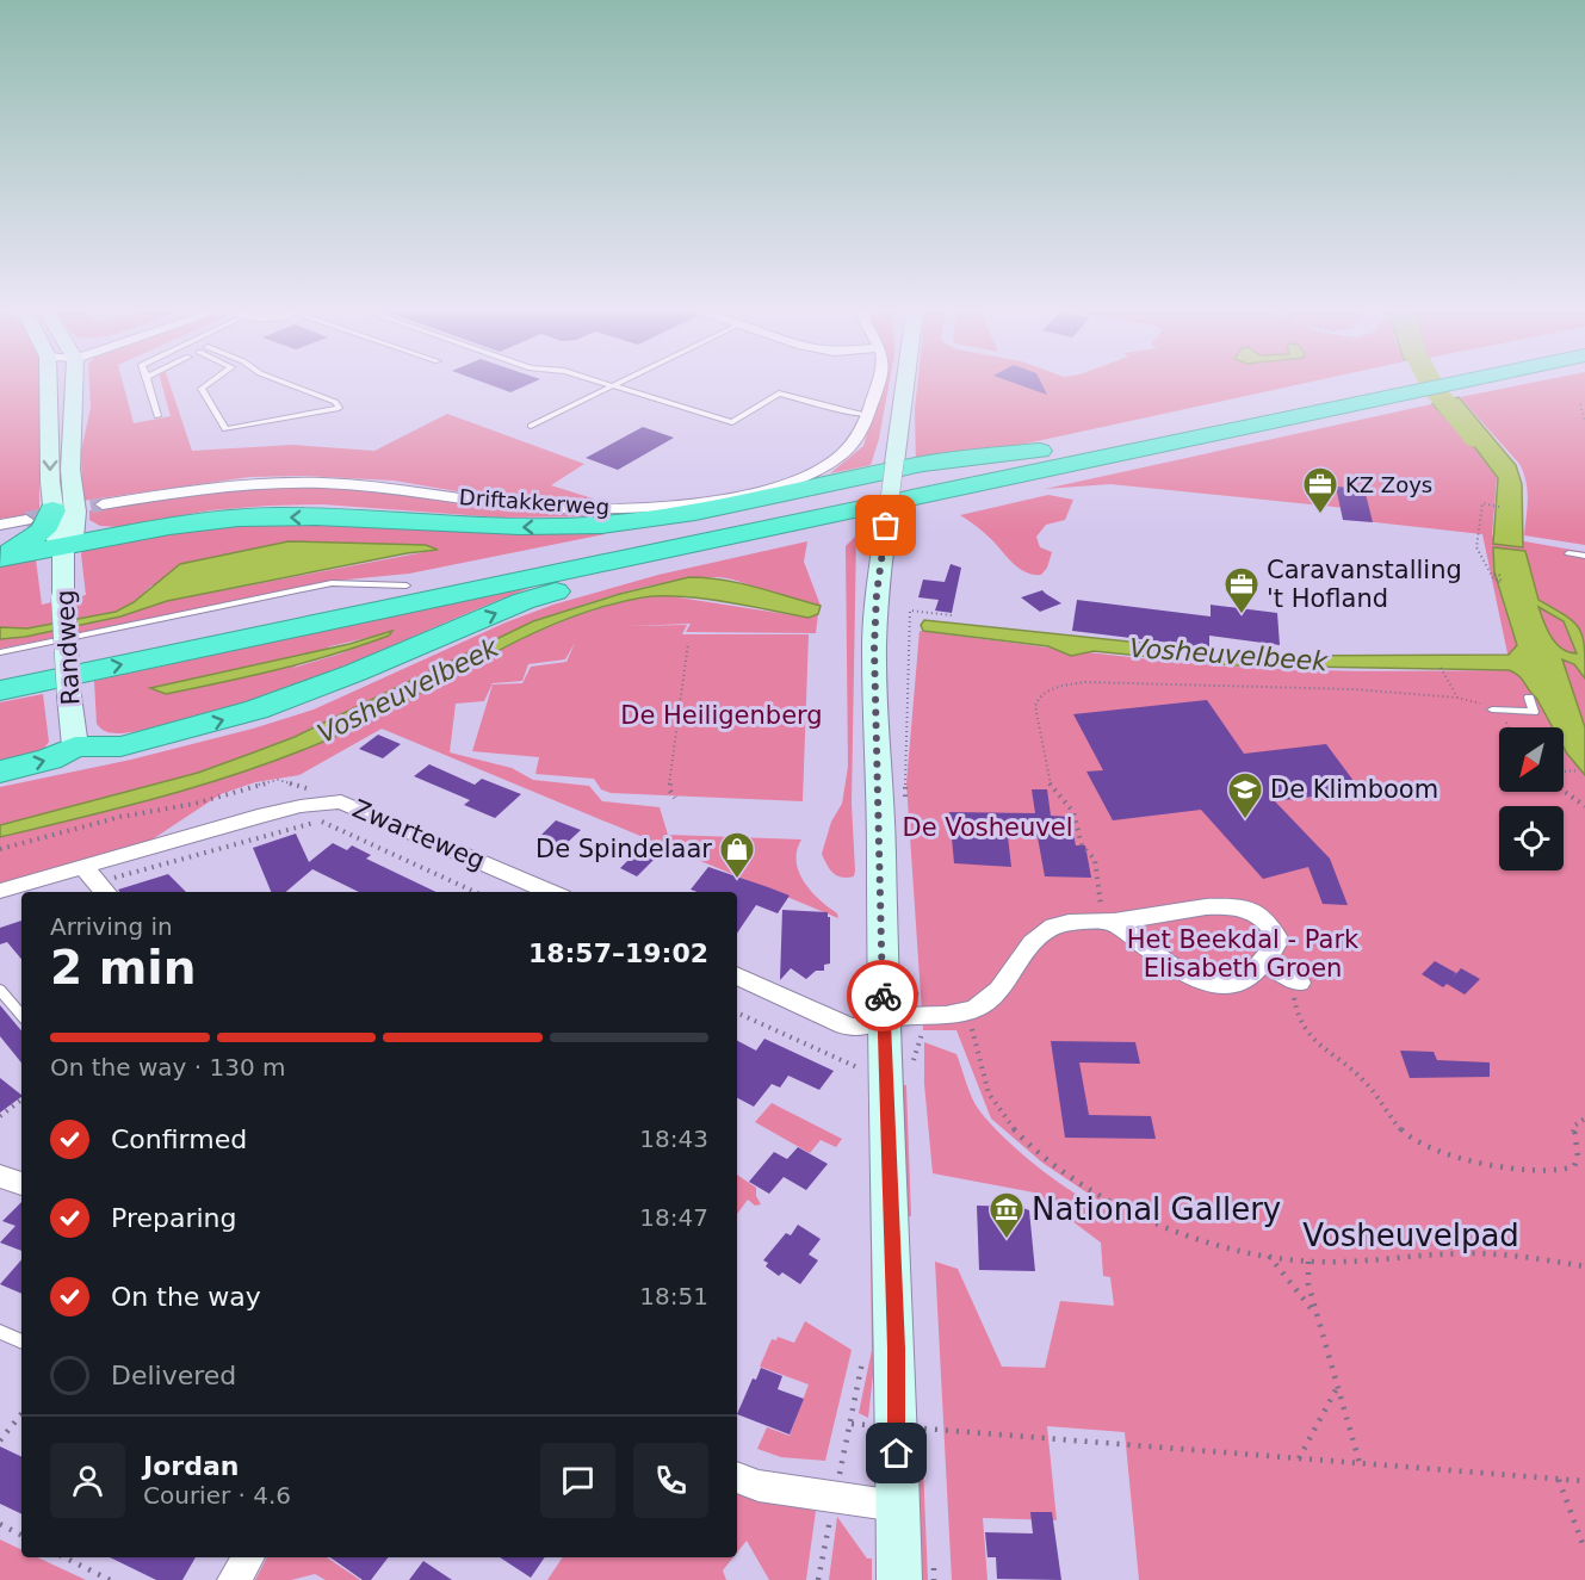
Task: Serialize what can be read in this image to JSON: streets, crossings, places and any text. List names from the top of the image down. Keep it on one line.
{"streets":{"main road":["Randweg"],"street":["Driftakkerweg","Zwarteweg"],"path":["Vosheuvelpad"]},"water":["Vosheuvelbeek"],"parks":["De Heiligenberg","De Vosheuvel","Het Beekdal - Park Elisabeth Groen"],"places":{"office":["KZ Zoys","Caravanstalling 't Hofland"],"school or university":["De Klimboom"],"shop":["De Spindelaar"],"museum":["National Gallery"]},"north":"bottom left","page":{"heading":["2 min","Arriving in","18:57–19:02"],"panel":["Jordan","Courier · 4.6"],"bar":"On the way · 130 m","list":[["Confirmed","18:43"],["Preparing","18:47"],["On the way","18:51"],"Delivered"]}}
